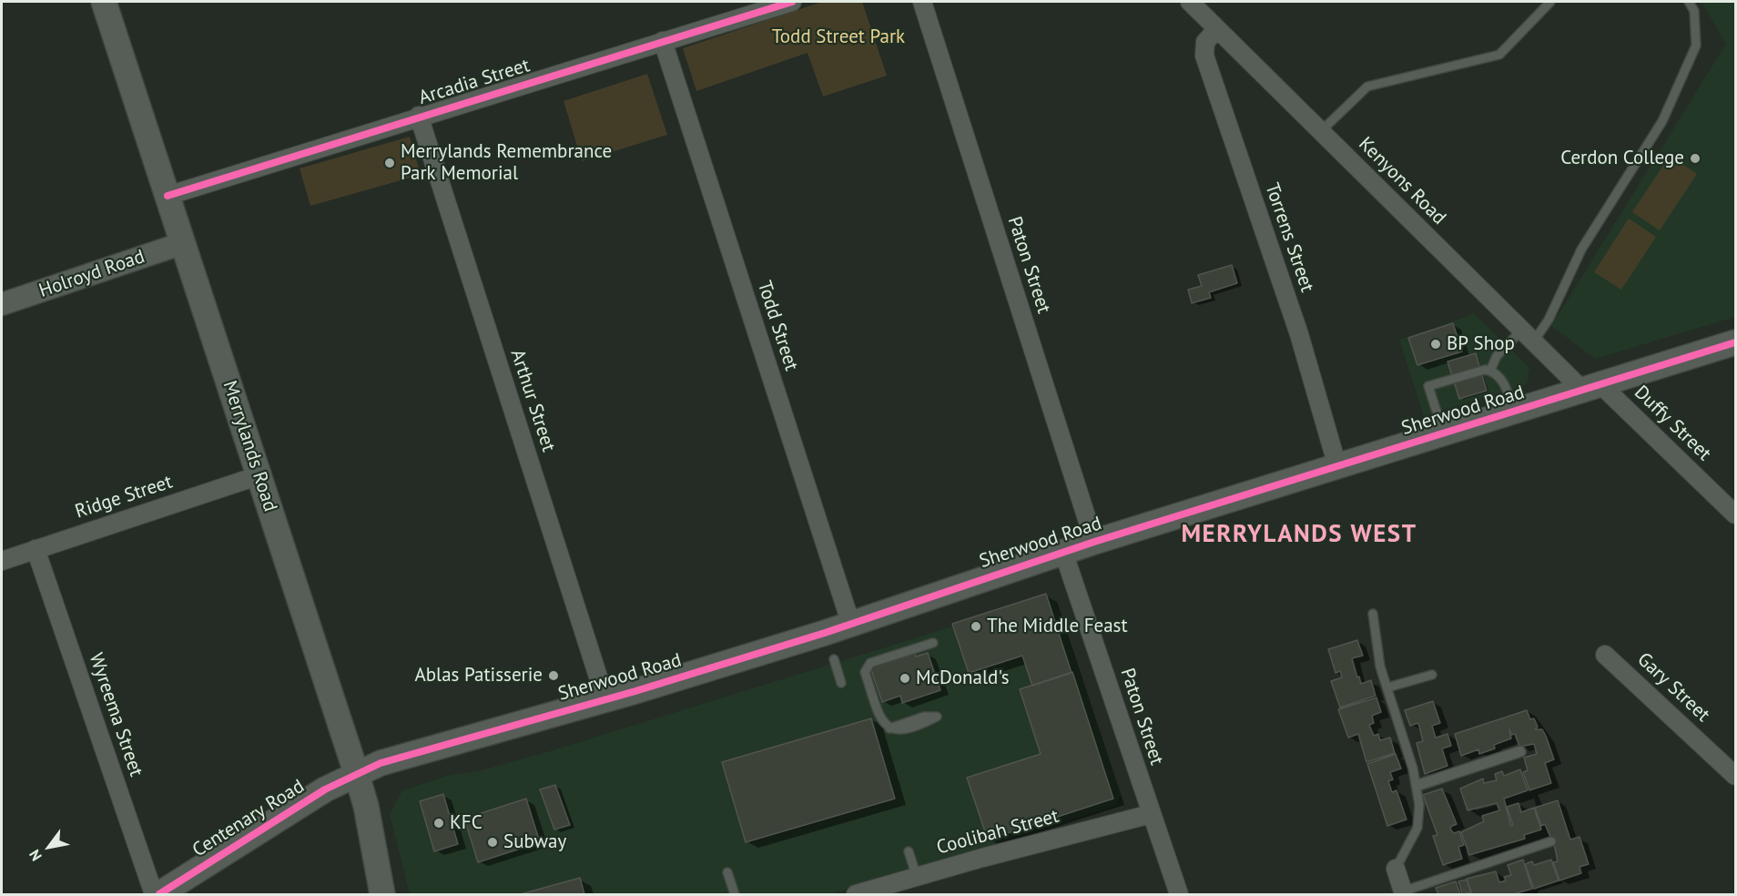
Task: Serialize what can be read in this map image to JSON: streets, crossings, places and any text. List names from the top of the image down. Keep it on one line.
{"streets":{"main road":["Sherwood Road","Merrylands Road","Centenary Road"],"street":["Arcadia Street","Kenyons Road","Torrens Street","Paton Street","Holroyd Road","Todd Street","Arthur Street","Duffy Street","Ridge Street","Gary Street","Wyreema Street","Coolibah Street"]},"crossings":[["Arcadia Street","Todd Street"],["Arcadia Street","Arthur Street"],["Arcadia Street","Merrylands Road"],["Kenyons Road","Torrens Street"],["Kenyons Road","Sherwood Road"],["Kenyons Road","Duffy Street"],["Torrens Street","Sherwood Road"],["Paton Street","Sherwood Road"],["Paton Street","Coolibah Street"],["Holroyd Road","Merrylands Road"],["Todd Street","Sherwood Road"],["Arthur Street","Sherwood Road"],["Sherwood Road","Duffy Street"],["Sherwood Road","Merrylands Road"],["Sherwood Road","Centenary Road"],["Merrylands Road","Ridge Street"],["Merrylands Road","Centenary Road"],["Ridge Street","Wyreema Street"]],"districts":["MERRYLANDS WEST"],"parks":["Todd Street Park"],"places":["Cerdon College","Merrylands Remembrance Park Memorial","BP Shop","The Middle Feast","Ablas Patisserie","McDonald's","KFC","Subway"],"north":"bottom left"}
